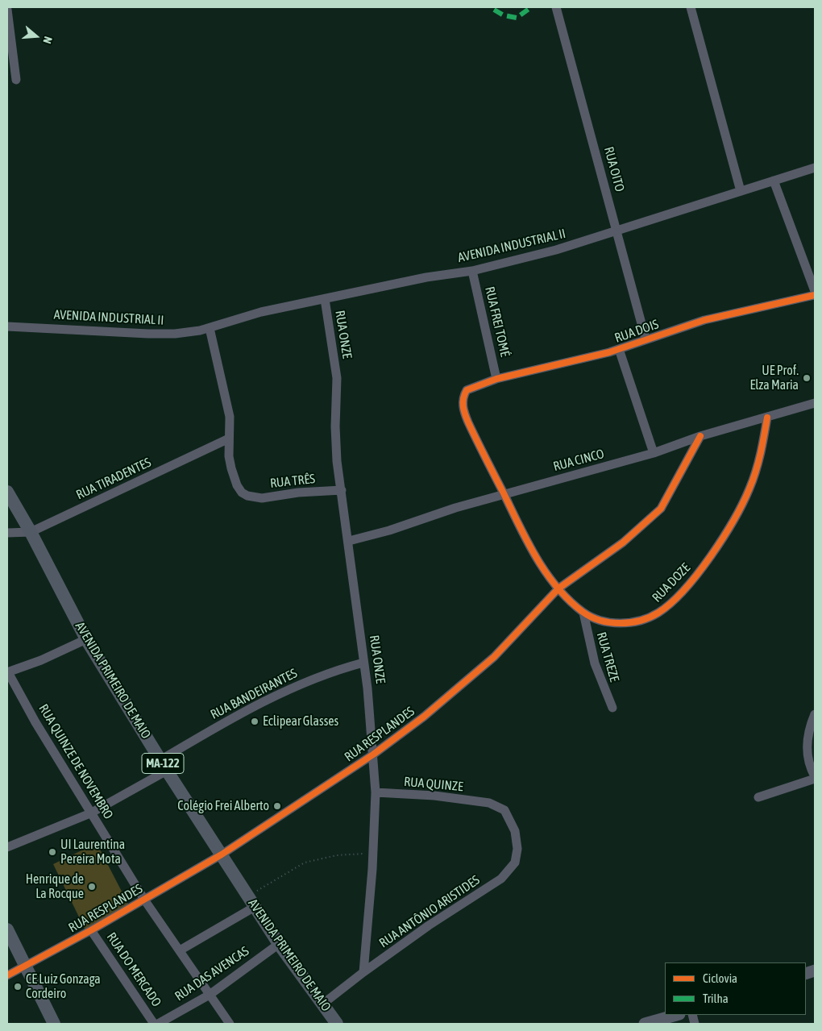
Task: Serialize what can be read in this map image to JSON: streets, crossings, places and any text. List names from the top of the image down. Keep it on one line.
{"streets":{"main road":["AVENIDA PRIMEIRO DE MAIO","MA-122"],"street":["RUA OITO","AVENIDA INDUSTRIAL II","RUA FREI TOMÉ","RUA DOIS","RUA ONZE","RUA CINCO","RUA TIRADENTES","RUA TRÊS","RUA DOZE","RUA TREZE","RUA BANDEIRANTES","RUA RESPLANDES","RUA QUINZE DE NOVEMBRO","RUA QUINZE","RUA ANTÔNIO ARISTIDES","RUA DO MERCADO","RUA DAS AVENCAS"]},"crossings":[["RUA OITO","AVENIDA INDUSTRIAL II"],["RUA OITO","RUA DOIS"],["AVENIDA INDUSTRIAL II","RUA FREI TOMÉ"],["AVENIDA INDUSTRIAL II","RUA ONZE"],["RUA FREI TOMÉ","RUA DOIS"],["RUA DOIS","RUA DOZE"],["RUA ONZE","RUA CINCO"],["RUA ONZE","RUA TRÊS"],["RUA ONZE","RUA BANDEIRANTES"],["RUA ONZE","RUA RESPLANDES"],["RUA ONZE","RUA QUINZE"],["RUA ONZE","RUA ANTÔNIO ARISTIDES"],["RUA CINCO","RUA DOZE"],["RUA CINCO","RUA RESPLANDES"],["RUA TIRADENTES","RUA TRÊS"],["RUA TIRADENTES","AVENIDA PRIMEIRO DE MAIO"],["RUA DOZE","RUA TREZE"],["RUA DOZE","RUA RESPLANDES"],["AVENIDA PRIMEIRO DE MAIO","RUA BANDEIRANTES"],["AVENIDA PRIMEIRO DE MAIO","RUA RESPLANDES"],["AVENIDA PRIMEIRO DE MAIO","RUA DAS AVENCAS"],["RUA BANDEIRANTES","RUA QUINZE DE NOVEMBRO"],["RUA RESPLANDES","RUA QUINZE DE NOVEMBRO"],["RUA RESPLANDES","RUA DO MERCADO"],["RUA QUINZE DE NOVEMBRO","RUA DAS AVENCAS"],["RUA QUINZE","RUA ANTÔNIO ARISTIDES"]],"places":["UE Prof. Elza Maria","Eclipear Glasses","Colégio Frei Alberto","UI Laurentina Pereira Mota","Henrique de La Rocque","CE Luiz Gonzaga Cordeiro"],"legend":["Ciclovia","Trilha"],"north":"right"}
